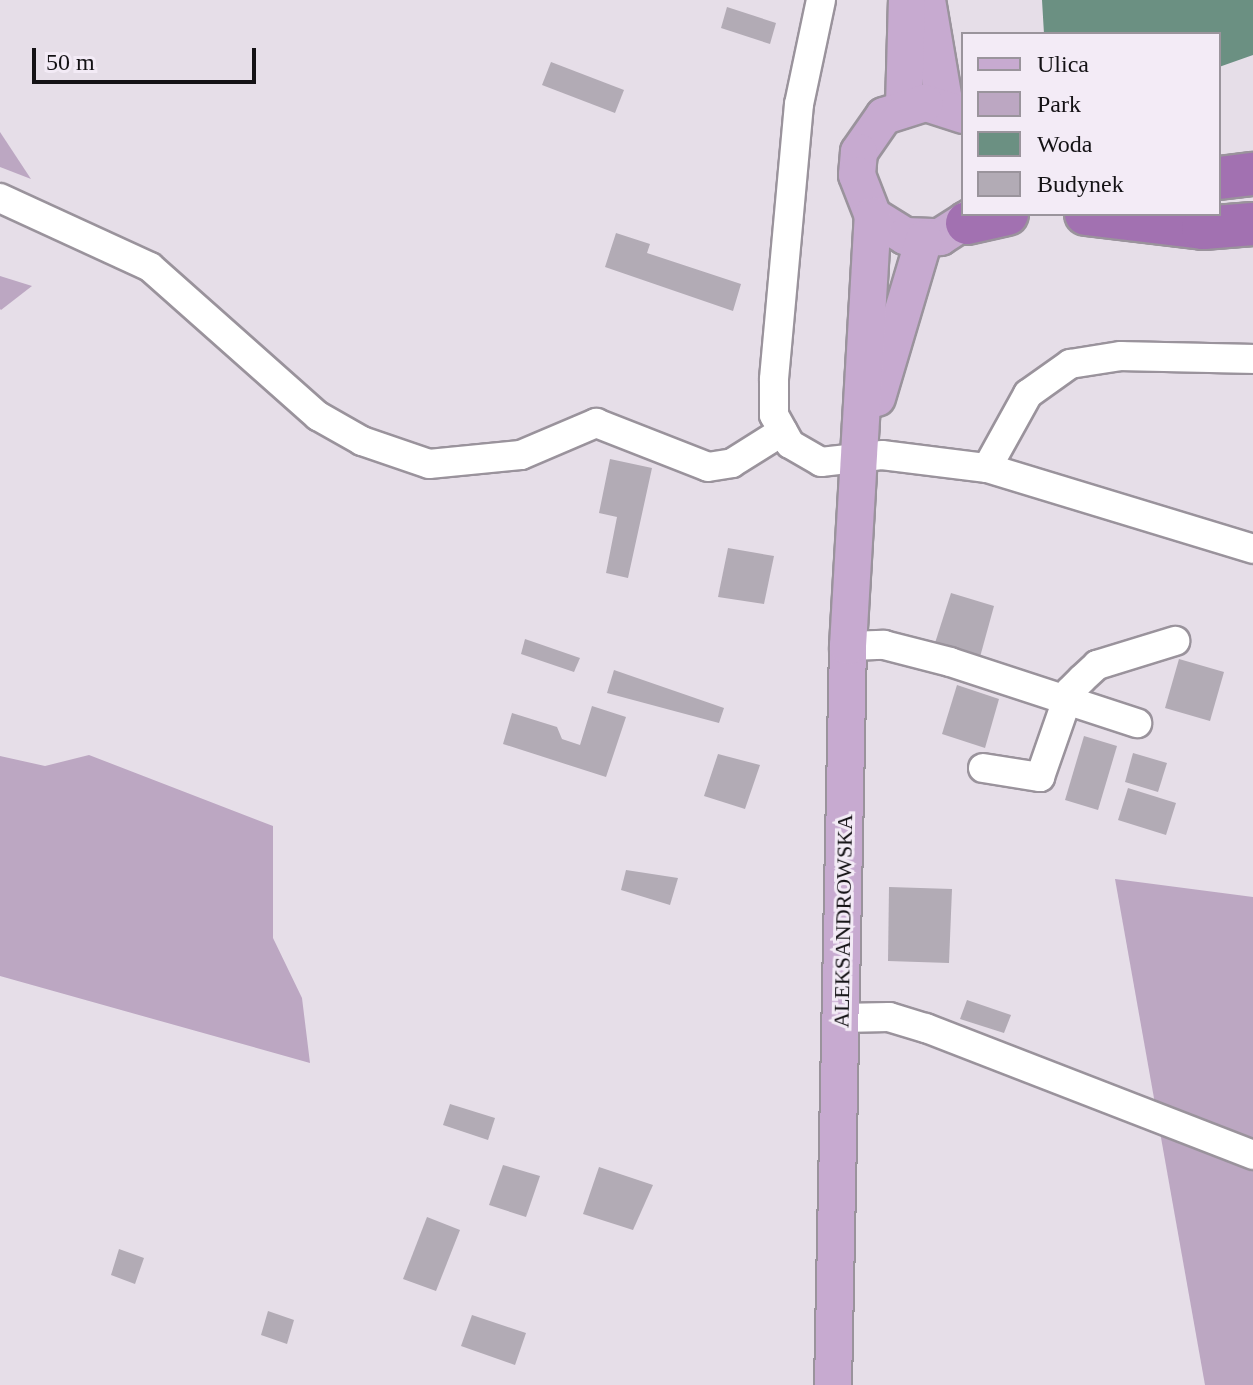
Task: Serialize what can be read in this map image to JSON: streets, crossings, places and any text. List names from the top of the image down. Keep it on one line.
{"streets":{"main road":["ALEKSANDROWSKA"]},"legend":["Ulica","Park","Woda","Budynek"],"scale_bar":"50 m"}
